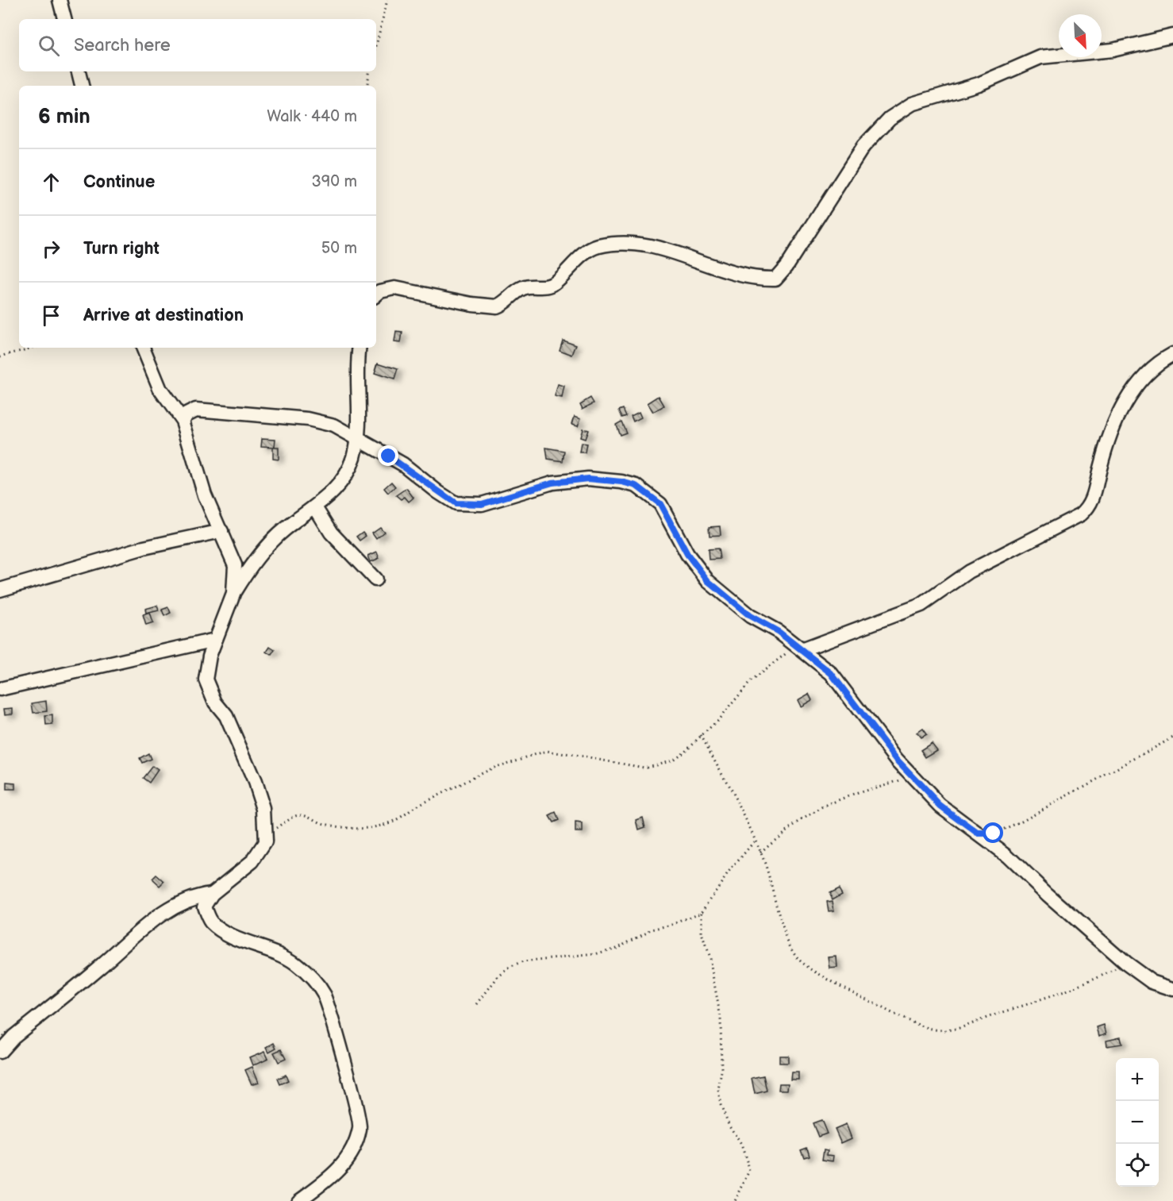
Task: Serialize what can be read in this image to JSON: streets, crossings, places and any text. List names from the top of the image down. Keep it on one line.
{"north":"bottom right","page":{"search":"Search here","heading":["6 min","Walk · 440 m"],"list":[["Continue","390 m"],["Turn right","50 m"],"Arrive at destination"],"map_buttons":["+","−"]}}
